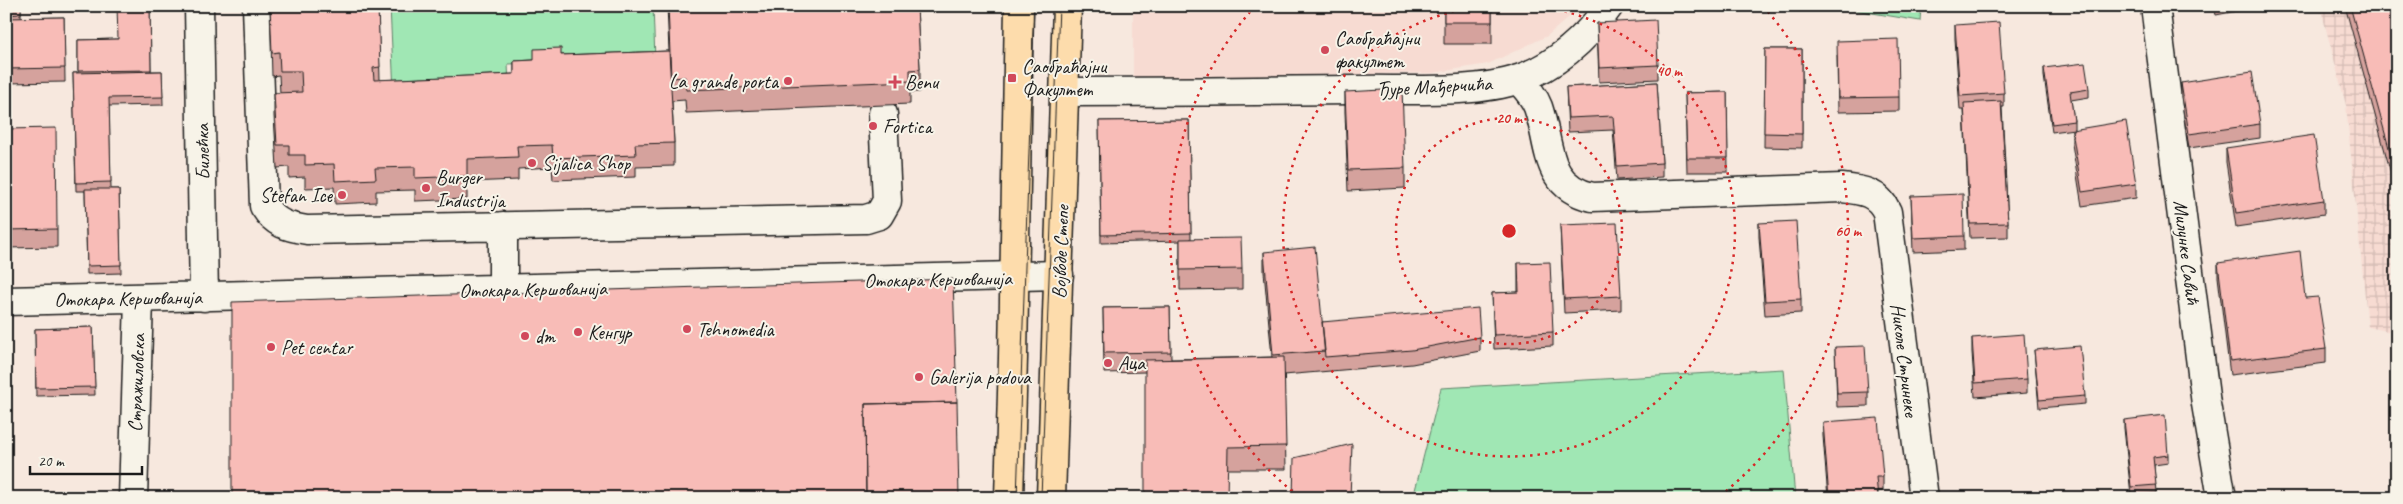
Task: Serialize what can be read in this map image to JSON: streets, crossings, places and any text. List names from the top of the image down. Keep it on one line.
{"streets":{"main road":["Војводе Степе"],"street":["Ђуре Мађерчића","Билећка","Милунке Савић","Отокара Кершованија","Николе Стринеке","Стражиловска"]},"crossings":[["Ђуре Мађерчића","Војводе Степе"],["Ђуре Мађерчића","Николе Стринеке"],["Билећка","Отокара Кершованија"],["Војводе Степе","Отокара Кершованија"],["Отокара Кершованија","Стражиловска"]],"places":{"other":["Саобраћајни факултет","La grande porta","Fortica","Sijalica Shop","Burger Industrija","Stefan Ice","Tehnomedia","Кенгур","dm","Pet centar","Аца","Galerija podova"],"transit":["Саобраћајни Факултет"],"health":["Benu"]},"scale_bar":"20 m","rings":["40 m","20 m","60 m"]}
